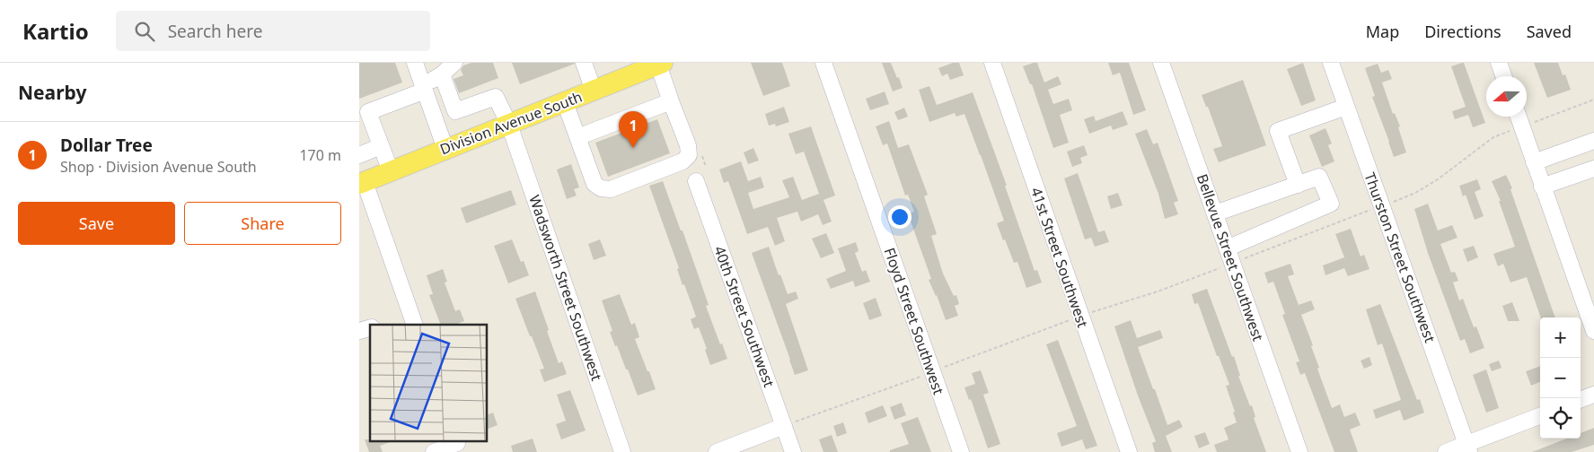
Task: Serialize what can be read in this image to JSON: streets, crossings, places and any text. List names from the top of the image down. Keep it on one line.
{"streets":{"main road":["Division Avenue South"],"street":["41st Street Southwest","Bellevue Street Southwest","Thurston Street Southwest","Wadsworth Street Southwest","40th Street Southwest","Floyd Street Southwest"]},"crossings":[["Division Avenue South","Wadsworth Street Southwest"]],"north":"left","page":{"header":"Kartio","search":"Search here","nav":["Map","Directions","Saved"],"heading":"Nearby","pins":"1","list":[{"mark":"1","name":"Dollar Tree","note":"Shop · Division Avenue South","value":"170 m"}],"buttons":["Save","Share"],"map_buttons":["+","−"]}}
